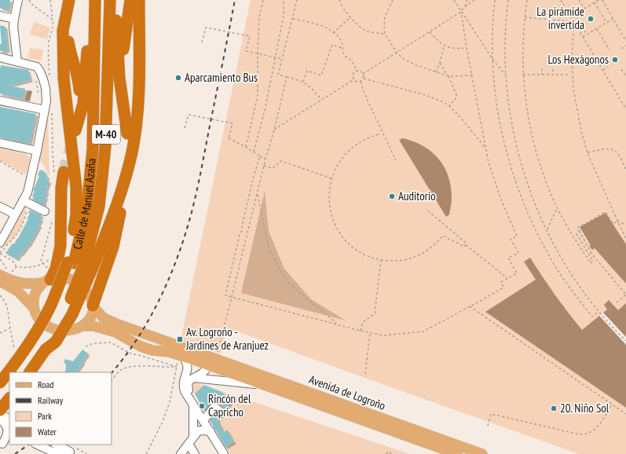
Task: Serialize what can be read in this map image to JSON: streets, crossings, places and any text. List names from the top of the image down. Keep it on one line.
{"streets":{"highway":["M-40","Calle de Manuel Azaña"],"main road":["Avenida de Logroño"]},"places":{"other":["La pirámide invertida","Los Hexágonos","Aparcamiento Bus","Auditorio","Rincón del Capricho","20. Niño Sol"],"transit":["Av. Logroño - Jardines de Aranjuez"]},"legend":["Road","Railway","Park","Water"]}
